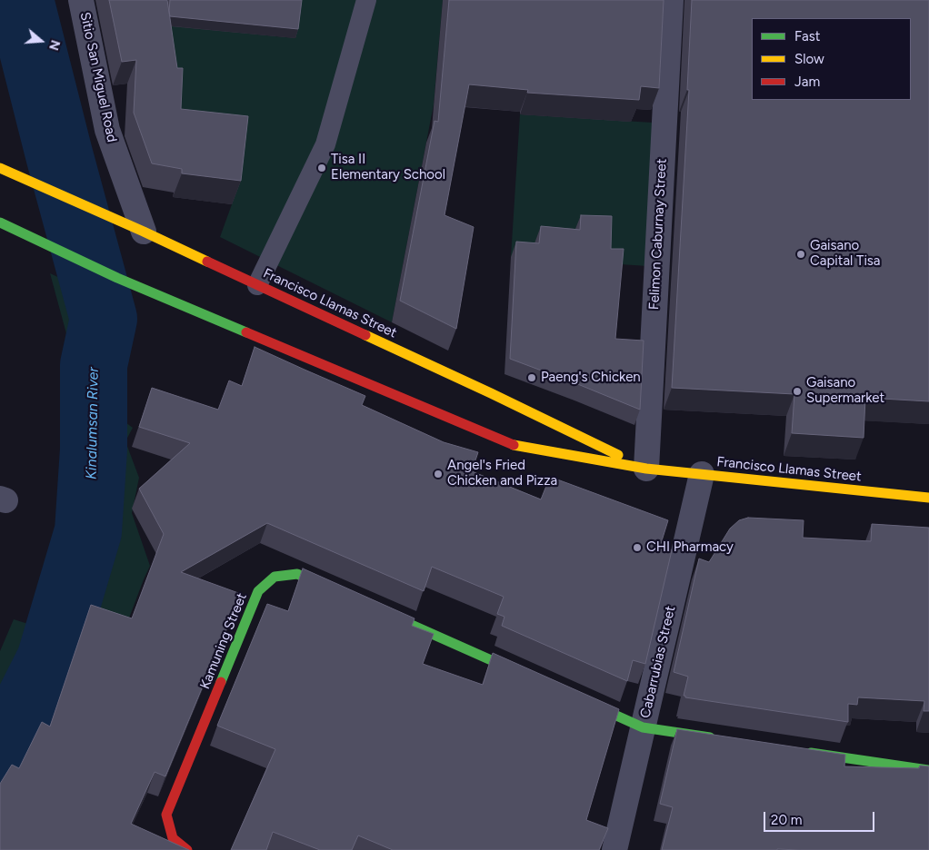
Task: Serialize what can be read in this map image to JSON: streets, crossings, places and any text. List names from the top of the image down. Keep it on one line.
{"streets":{"main road":["Francisco Llamas Street","Kamuning Street"],"street":["Sitio San Miguel Road","Felimon Caburnay Street","Cabarrubias Street"]},"crossings":[["Sitio San Miguel Road","Francisco Llamas Street"],["Felimon Caburnay Street","Francisco Llamas Street"],["Francisco Llamas Street","Cabarrubias Street"]],"water":["Kinalumsan River"],"places":["Tisa II Elementary School","Gaisano Capital Tisa","Paeng's Chicken","Gaisano Supermarket","Angel's Fried Chicken and Pizza","CHI Pharmacy"],"legend":["Fast","Slow","Jam"],"scale_bar":"20 m","north":"right"}
